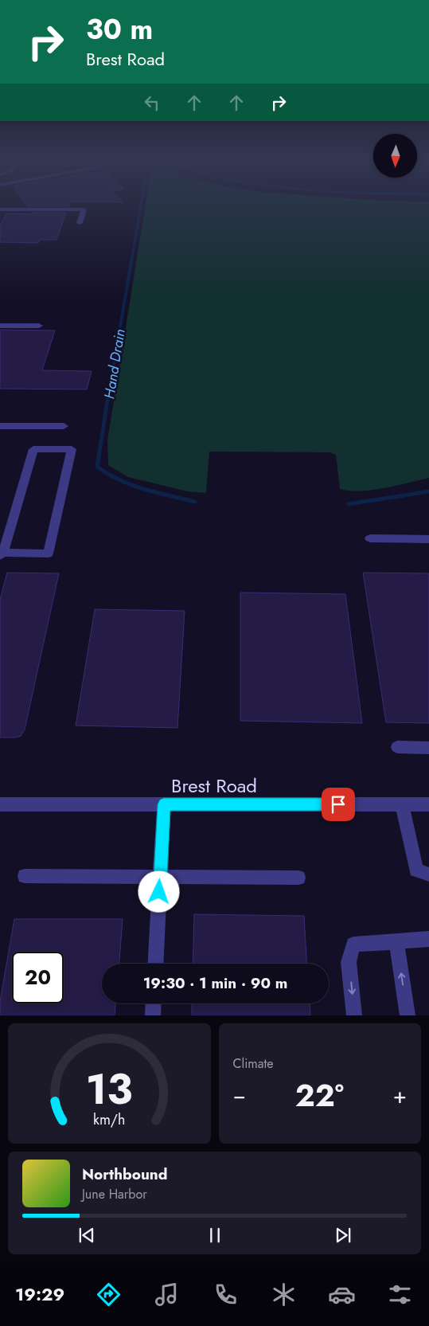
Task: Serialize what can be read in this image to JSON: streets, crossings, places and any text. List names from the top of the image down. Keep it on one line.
{"streets":{"street":["Brest Road"]},"water":["Hand Drain"],"north":"bottom","page":{"turn":["30 m","Brest Road"],"limit":"20","trip":"19:30 · 1 min · 90 m","tile":"Climate","heat":["−","22°","+"],"song":["Northbound","June Harbor"],"tabs":"19:29","gauge":["13","km/h"]}}
